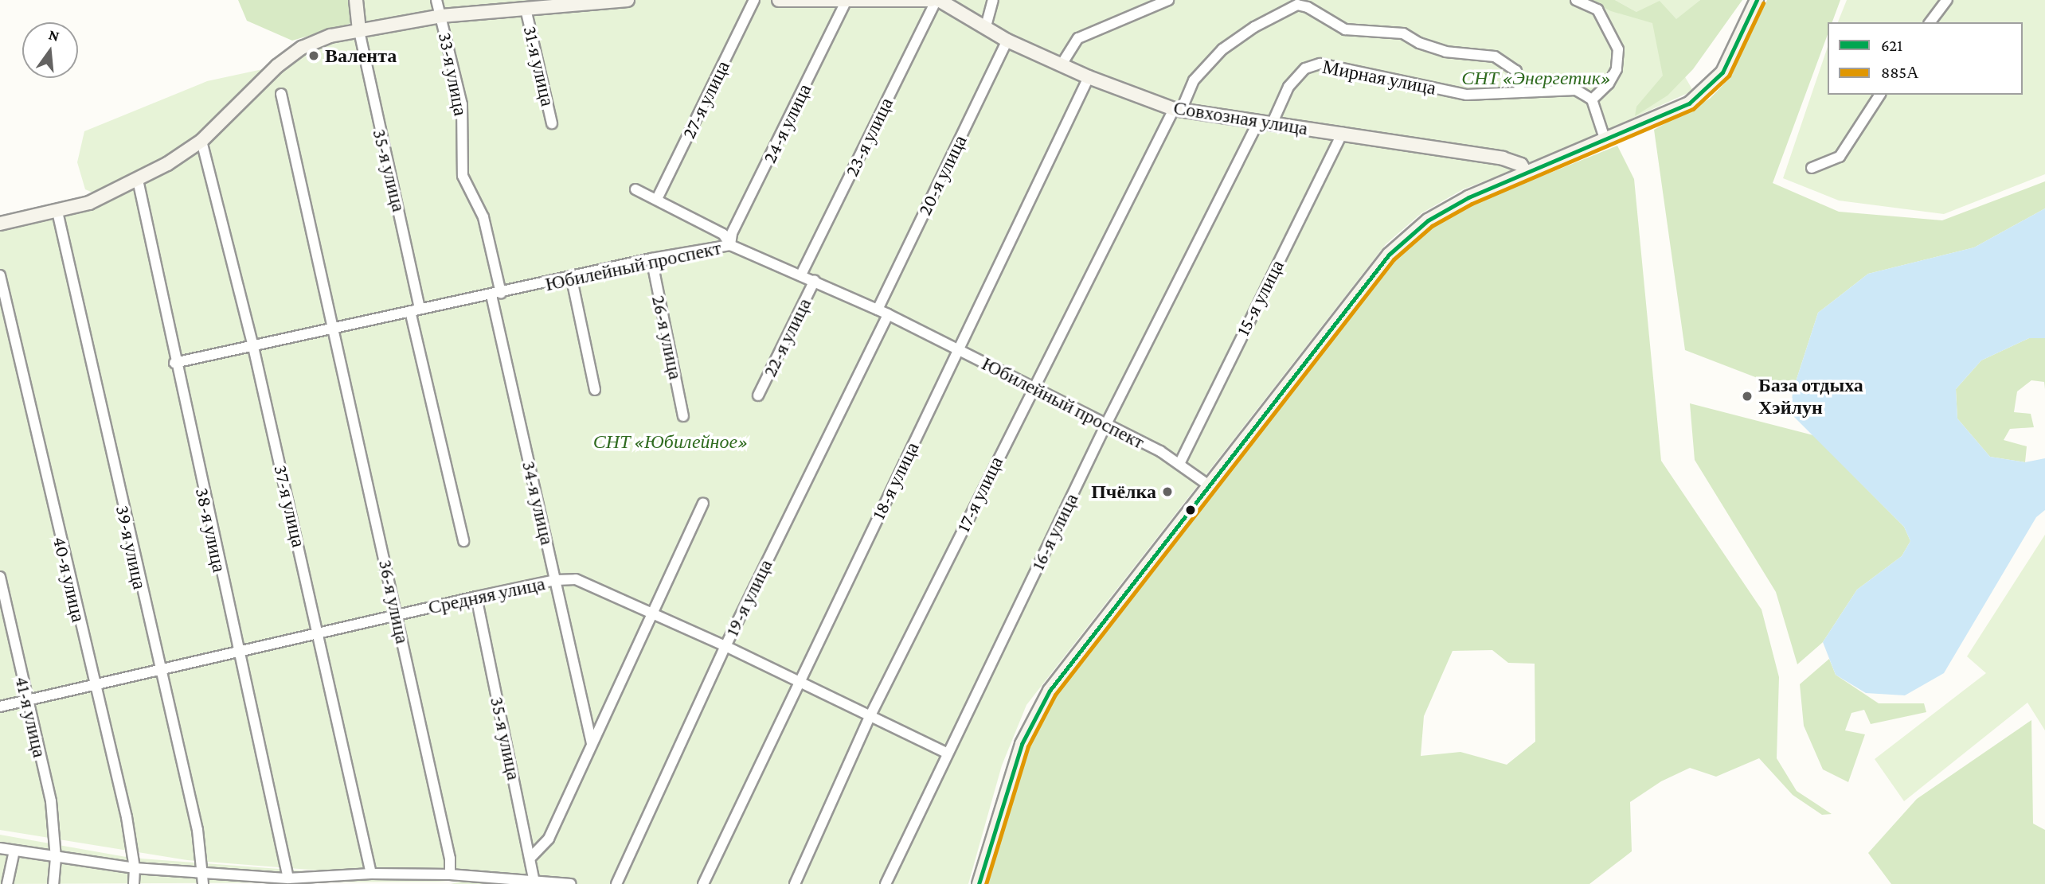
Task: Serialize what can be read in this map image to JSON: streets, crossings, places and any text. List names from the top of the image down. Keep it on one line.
{"streets":{"street":["31-я улица","33-я улица","Мирная улица","27-я улица","Совхозная улица","24-я улица","23-я улица","35-я улица","20-я улица","Юбилейный проспект","15-я улица","26-я улица","22-я улица","18-я улица","17-я улица","34-я улица","37-я улица","38-я улица","16-я улица","39-я улица","40-я улица","Средняя улица","19-я улица","36-я улица","41-я улица"]},"crossings":[["33-я улица","Юбилейный проспект"],["33-я улица","34-я улица"],["Мирная улица","Совхозная улица"],["Мирная улица","17-я улица"],["Совхозная улица","23-я улица"],["Совхозная улица","20-я улица"],["Совхозная улица","15-я улица"],["Совхозная улица","18-я улица"],["Совхозная улица","17-я улица"],["Совхозная улица","16-я улица"],["24-я улица","Юбилейный проспект"],["23-я улица","Юбилейный проспект"],["35-я улица","Юбилейный проспект"],["35-я улица","Средняя улица"],["20-я улица","Юбилейный проспект"],["Юбилейный проспект","15-я улица"],["Юбилейный проспект","26-я улица"],["Юбилейный проспект","22-я улица"],["Юбилейный проспект","18-я улица"],["Юбилейный проспект","17-я улица"],["Юбилейный проспект","34-я улица"],["Юбилейный проспект","37-я улица"],["Юбилейный проспект","38-я улица"],["Юбилейный проспект","16-я улица"],["Юбилейный проспект","19-я улица"],["Юбилейный проспект","36-я улица"],["18-я улица","Средняя улица"],["17-я улица","Средняя улица"],["34-я улица","Средняя улица"],["37-я улица","Средняя улица"],["38-я улица","Средняя улица"],["16-я улица","Средняя улица"],["39-я улица","Средняя улица"],["40-я улица","Средняя улица"],["Средняя улица","19-я улица"],["Средняя улица","36-я улица"],["Средняя улица","41-я улица"]],"parks":["СНТ «Энергетик»","СНТ «Юбилейное»"],"places":["Валента","База отдыха Хэйлун","Пчёлка"],"lines":["transit line 621","transit line 885А"],"legend":["621","885А"],"north":"top"}
